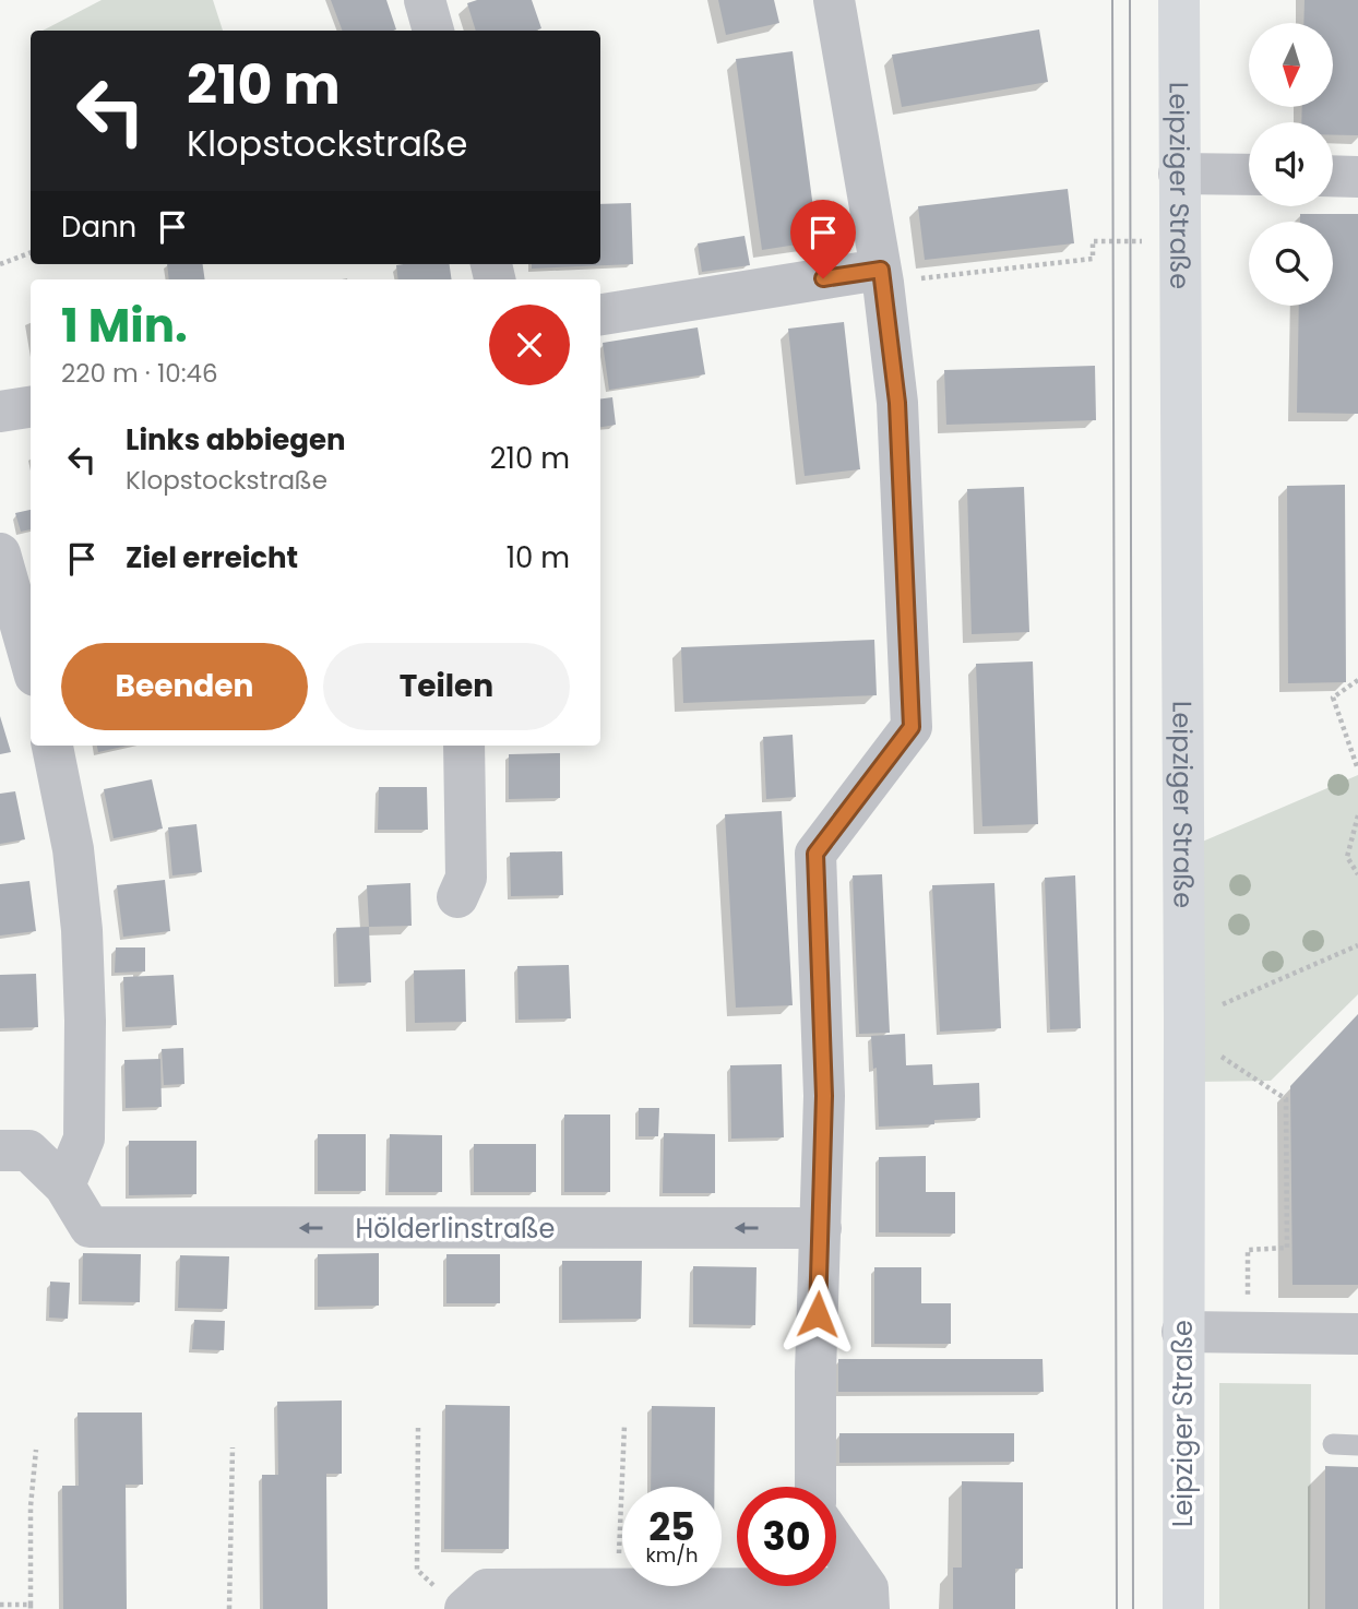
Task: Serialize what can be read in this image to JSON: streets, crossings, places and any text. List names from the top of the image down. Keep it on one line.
{"streets":{"street":["Leipziger Straße","Hölderlinstraße"]},"north":"bottom","page":{"turn":["210 m","Klopstockstraße"],"then":"Dann","heading":["1 Min.","220 m · 10:46"],"list":[{"name":"Links abbiegen","note":"Klopstockstraße","value":"210 m"},{"name":"Ziel erreicht","value":"10 m"}],"buttons":["Beenden","Teilen"],"speed":"25 km/h","limit":"30"}}
